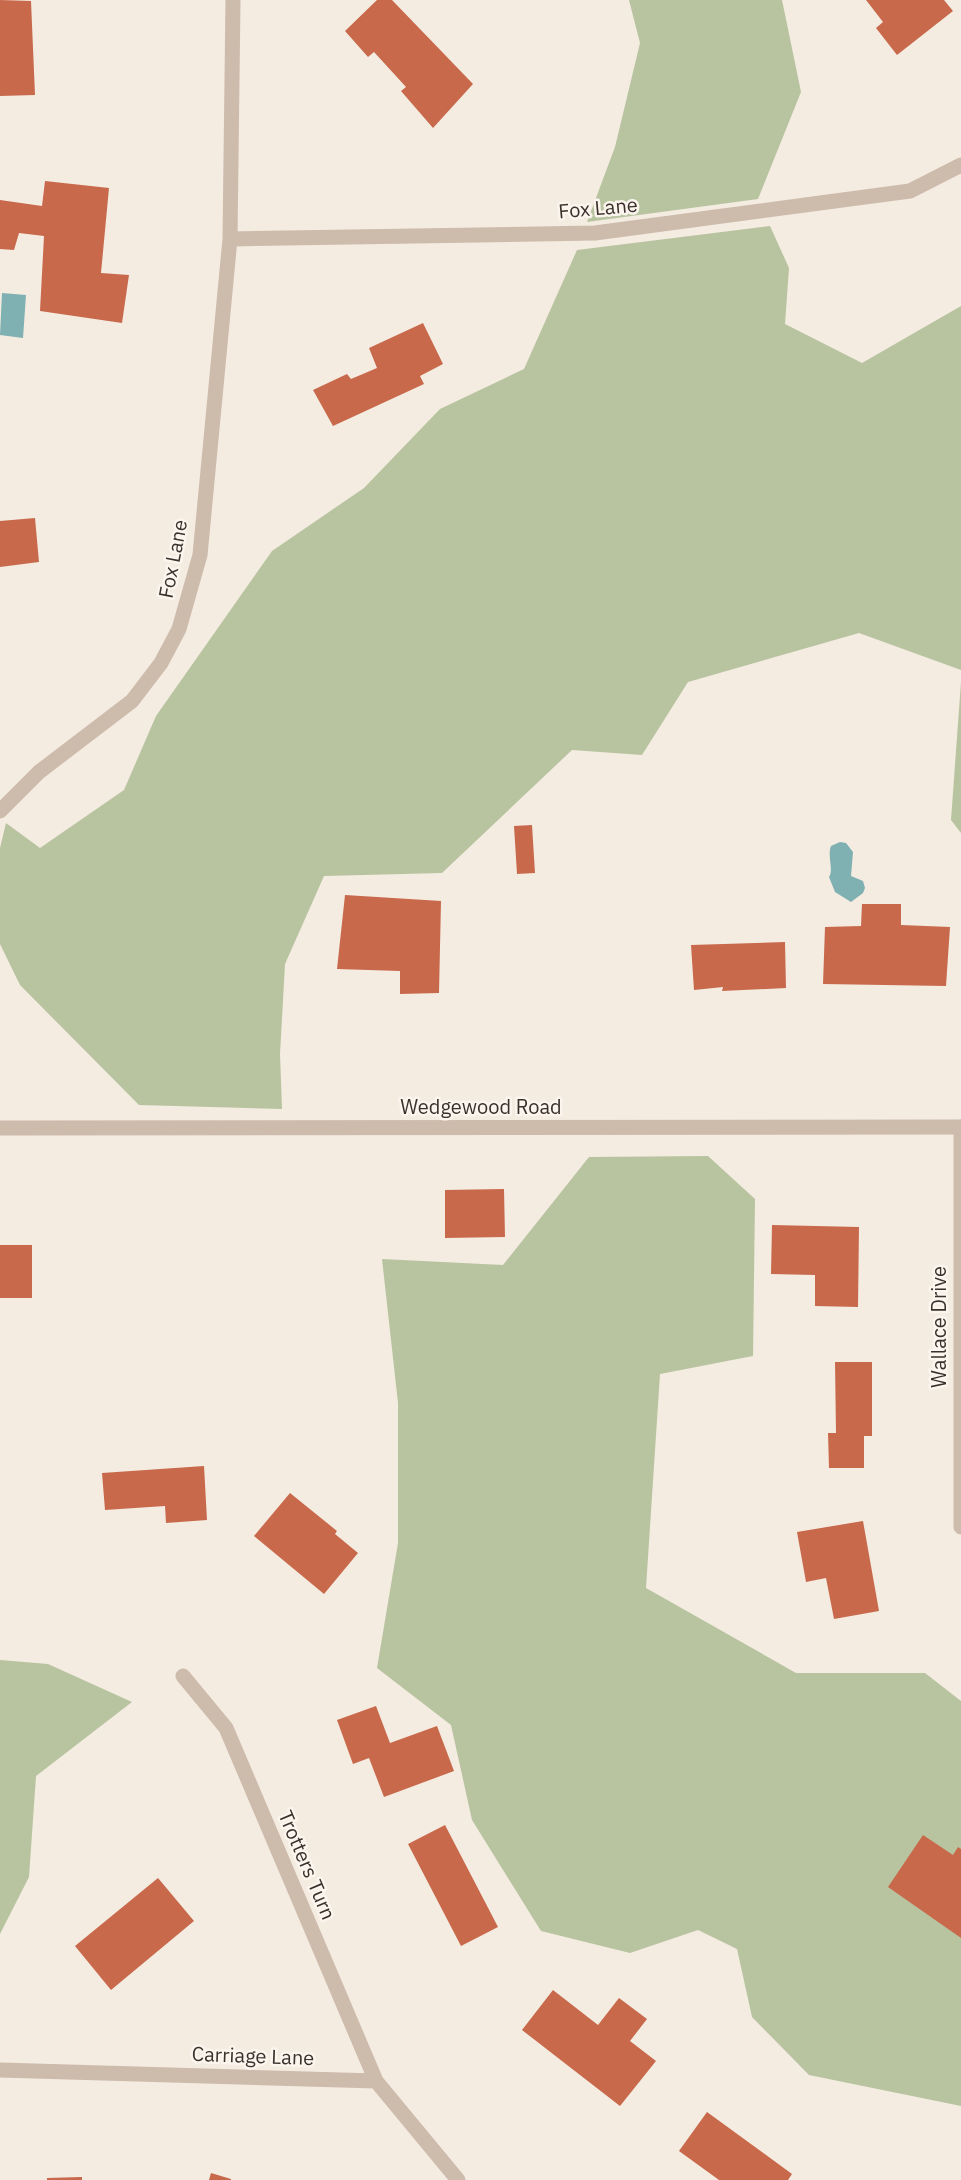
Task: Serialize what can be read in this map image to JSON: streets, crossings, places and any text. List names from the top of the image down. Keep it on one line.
{"streets":{"street":["Fox Lane","Wedgewood Road","Wallace Drive","Trotters Turn","Carriage Lane"]},"crossings":[["Wedgewood Road","Wallace Drive"],["Trotters Turn","Carriage Lane"]]}
